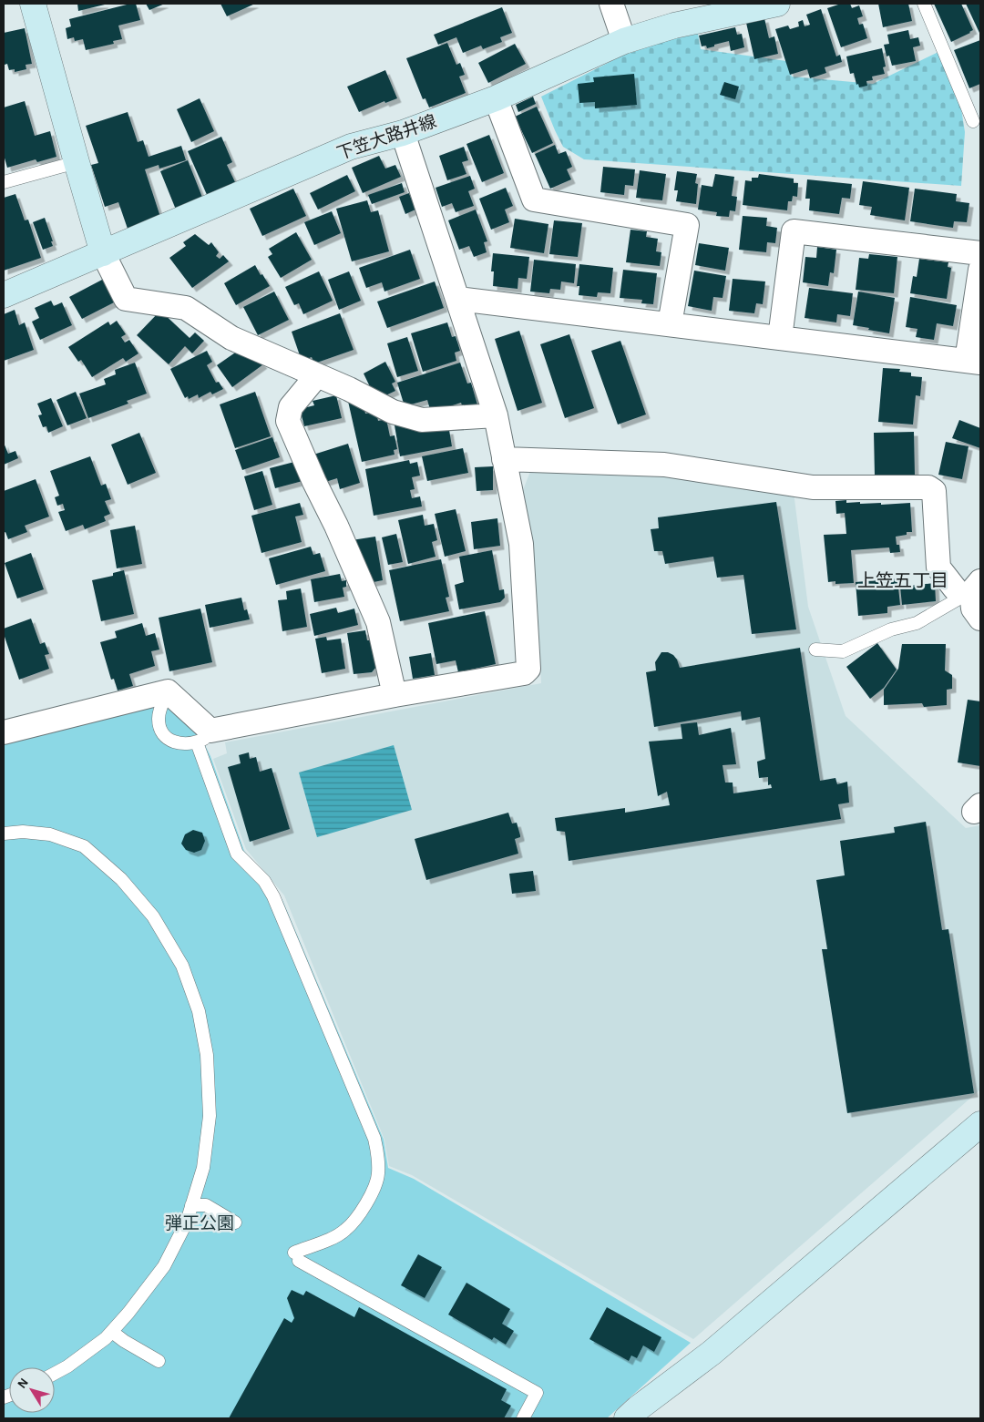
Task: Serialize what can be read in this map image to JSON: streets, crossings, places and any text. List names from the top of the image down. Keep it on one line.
{"streets":{"main road":["下笠大路井線"]},"districts":["上笠五丁目"],"parks":["弾正公園"],"north":"top left"}
